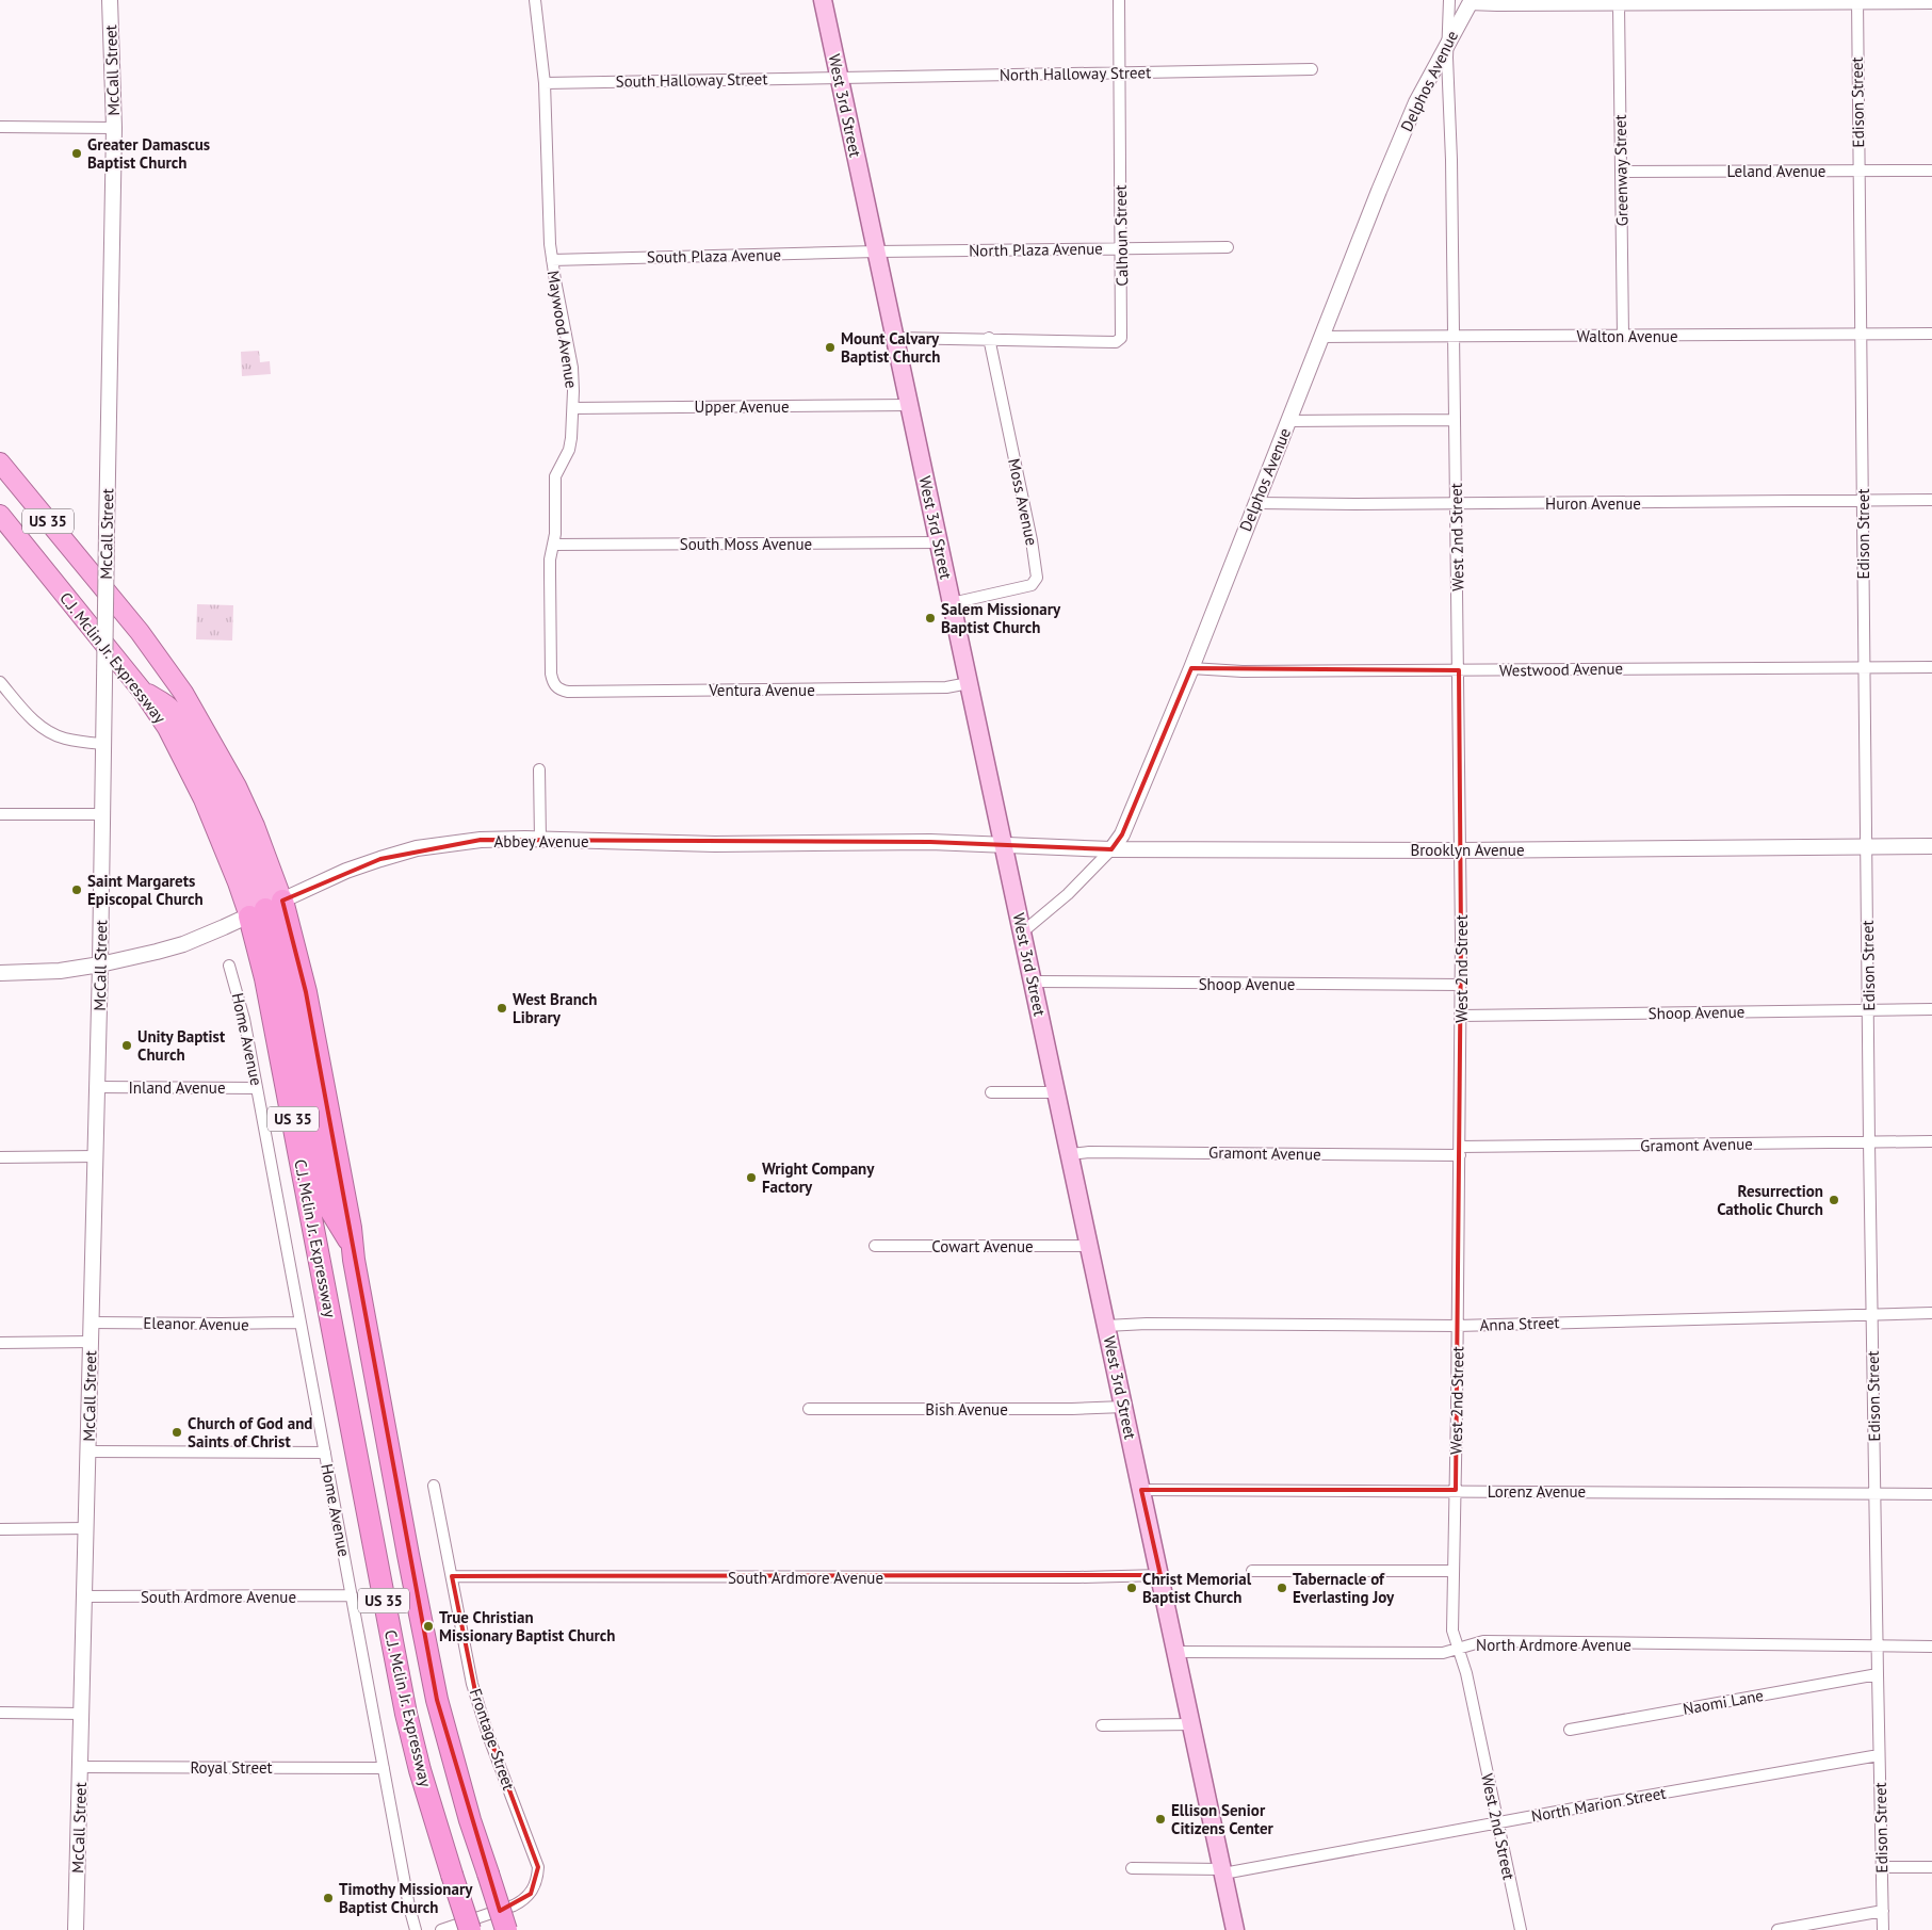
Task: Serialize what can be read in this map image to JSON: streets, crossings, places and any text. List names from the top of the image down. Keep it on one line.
{"streets":{"highway":["US 35","C.J. Mclin Jr. Expressway"],"main road":["West 3rd Street"],"street":["McCall Street","North Halloway Street","South Halloway Street","Delphos Avenue","Edison Street","Greenway Street","Leland Avenue","Calhoun Street","North Plaza Avenue","South Plaza Avenue","Maywood Avenue","Walton Avenue","Upper Avenue","Moss Avenue","Huron Avenue","West 2nd Street","South Moss Avenue","Westwood Avenue","Ventura Avenue","Abbey Avenue","Brooklyn Avenue","Shoop Avenue","Home Avenue","Inland Avenue","Gramont Avenue","Cowart Avenue","Eleanor Avenue","Anna Street","Bish Avenue","Lorenz Avenue","South Ardmore Avenue","North Ardmore Avenue","Naomi Lane","Frontage Street","Royal Street","North Marion Street"]},"crossings":[["McCall Street","Abbey Avenue"],["McCall Street","Inland Avenue"],["McCall Street","Eleanor Avenue"],["McCall Street","South Ardmore Avenue"],["McCall Street","Royal Street"],["North Halloway Street","South Halloway Street"],["North Halloway Street","West 3rd Street"],["North Halloway Street","Calhoun Street"],["South Halloway Street","West 3rd Street"],["South Halloway Street","Maywood Avenue"],["Delphos Avenue","West 3rd Street"],["Delphos Avenue","Walton Avenue"],["Delphos Avenue","Huron Avenue"],["Delphos Avenue","West 2nd Street"],["Delphos Avenue","Westwood Avenue"],["Delphos Avenue","Brooklyn Avenue"],["Edison Street","Leland Avenue"],["Edison Street","Walton Avenue"],["Edison Street","Huron Avenue"],["Edison Street","Westwood Avenue"],["Edison Street","Brooklyn Avenue"],["Edison Street","Shoop Avenue"],["Edison Street","Gramont Avenue"],["Edison Street","Anna Street"],["Edison Street","Lorenz Avenue"],["Edison Street","North Ardmore Avenue"],["Edison Street","Naomi Lane"],["Edison Street","North Marion Street"],["West 3rd Street","North Plaza Avenue"],["West 3rd Street","South Plaza Avenue"],["West 3rd Street","Upper Avenue"],["West 3rd Street","Moss Avenue"],["West 3rd Street","South Moss Avenue"],["West 3rd Street","Ventura Avenue"],["West 3rd Street","Abbey Avenue"],["West 3rd Street","Brooklyn Avenue"],["West 3rd Street","Shoop Avenue"],["West 3rd Street","Gramont Avenue"],["West 3rd Street","Cowart Avenue"],["West 3rd Street","Anna Street"],["West 3rd Street","Bish Avenue"],["West 3rd Street","Lorenz Avenue"],["West 3rd Street","South Ardmore Avenue"],["West 3rd Street","North Ardmore Avenue"],["West 3rd Street","North Marion Street"],["Greenway Street","Leland Avenue"],["Greenway Street","Walton Avenue"],["Calhoun Street","North Plaza Avenue"],["Calhoun Street","Moss Avenue"],["North Plaza Avenue","South Plaza Avenue"],["South Plaza Avenue","Maywood Avenue"],["Maywood Avenue","Upper Avenue"],["Maywood Avenue","South Moss Avenue"],["Maywood Avenue","Ventura Avenue"],["Walton Avenue","West 2nd Street"],["Huron Avenue","West 2nd Street"],["West 2nd Street","Westwood Avenue"],["West 2nd Street","Brooklyn Avenue"],["West 2nd Street","Shoop Avenue"],["West 2nd Street","Gramont Avenue"],["West 2nd Street","Anna Street"],["West 2nd Street","Lorenz Avenue"],["West 2nd Street","North Ardmore Avenue"],["West 2nd Street","North Marion Street"],["C.J. Mclin Jr. Expressway","Abbey Avenue"],["Abbey Avenue","Brooklyn Avenue"],["Home Avenue","Inland Avenue"],["Home Avenue","Eleanor Avenue"],["Home Avenue","South Ardmore Avenue"],["Home Avenue","Royal Street"],["South Ardmore Avenue","Frontage Street"]],"places":["Greater Damascus Baptist Church","Mount Calvary Baptist Church","Salem Missionary Baptist Church","Saint Margarets Episcopal Church","West Branch Library","Unity Baptist Church","Wright Company Factory","Resurrection Catholic Church","Church of God and Saints of Christ","Christ Memorial Baptist Church","Tabernacle of Everlasting Joy","True Christian Missionary Baptist Church","Ellison Senior Citizens Center","Timothy Missionary Baptist Church"]}
